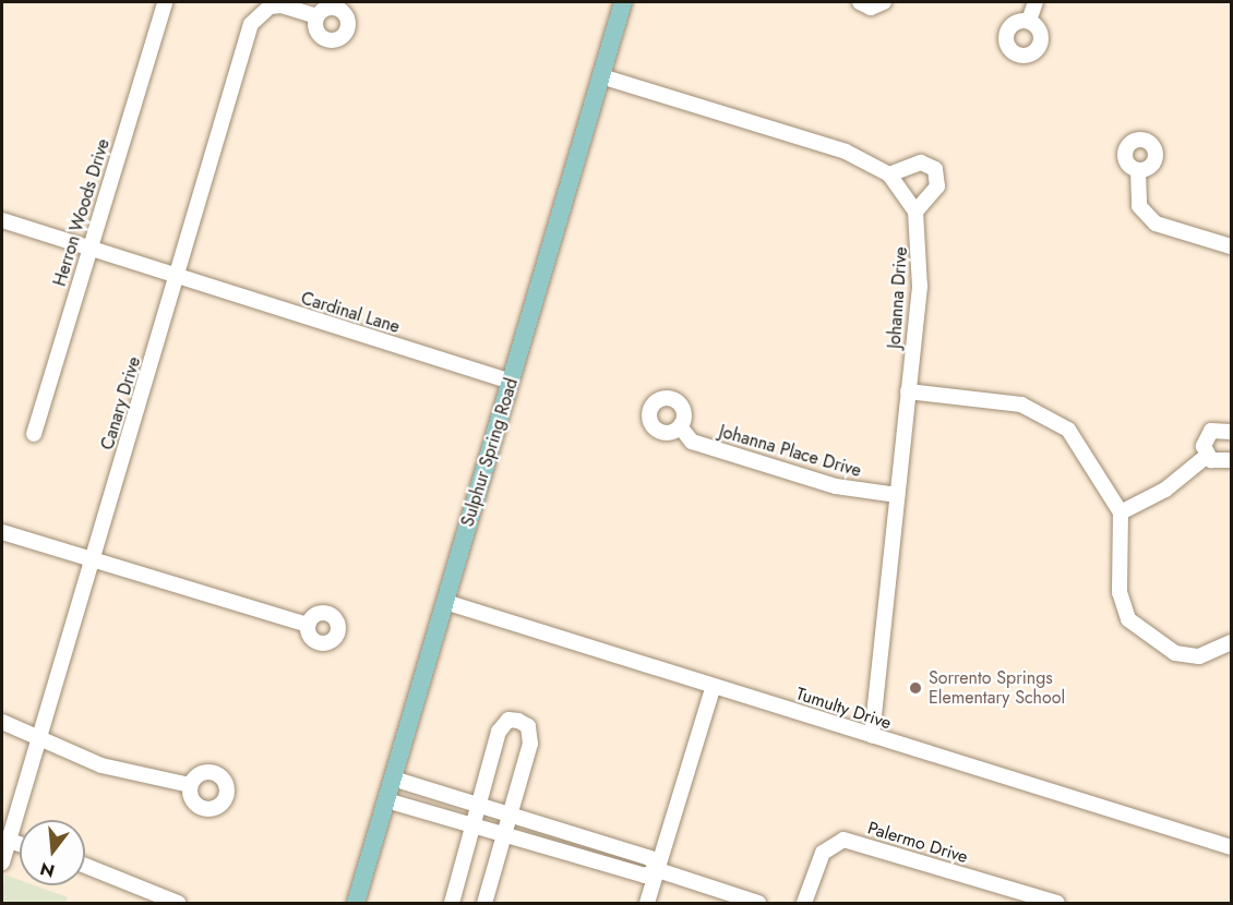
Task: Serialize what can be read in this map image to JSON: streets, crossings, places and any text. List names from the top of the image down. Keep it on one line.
{"streets":{"main road":["Sulphur Spring Road"],"street":["Herron Woods Drive","Johanna Drive","Cardinal Lane","Canary Drive","Johanna Place Drive","Tumulty Drive","Palermo Drive"]},"crossings":[["Herron Woods Drive","Cardinal Lane"],["Johanna Drive","Johanna Place Drive"],["Johanna Drive","Tumulty Drive"],["Cardinal Lane","Canary Drive"],["Cardinal Lane","Sulphur Spring Road"],["Sulphur Spring Road","Tumulty Drive"]],"places":["Sorrento Springs Elementary School"],"north":"bottom"}
